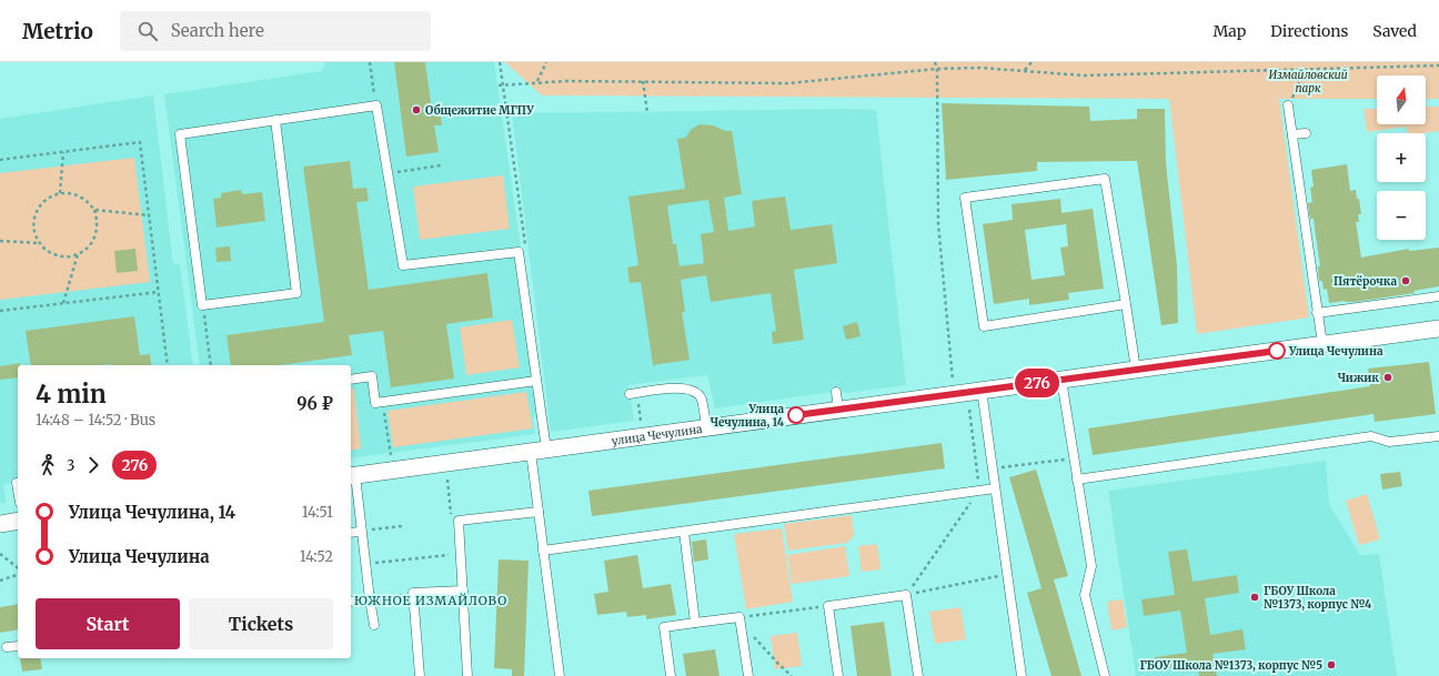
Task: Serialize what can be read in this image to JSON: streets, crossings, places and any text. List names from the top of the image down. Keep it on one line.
{"streets":{"street":["улица Чечулина"]},"districts":["ЮЖНОЕ ИЗМАЙЛОВО"],"parks":["Измайловский парк"],"places":["Общежитие МГПУ","Пятёрочка","Улица Чечулина","Чижик","Улица Чечулина, 14","ГБОУ Школа №1373, корпус №4","ГБОУ Школа №1373, корпус №5"],"lines":["bus line 276"],"north":"top","page":{"header":"Metrio","search":"Search here","nav":["Map","Directions","Saved"],"on_map":"276","map_buttons":["+","−"],"heading":["4 min","14:48 – 14:52 · Bus","96 ₽"],"legs":["3","276"],"list":[{"name":"Улица Чечулина, 14","value":"14:51"},{"name":"Улица Чечулина","value":"14:52"}],"buttons":["Start","Tickets"]}}
